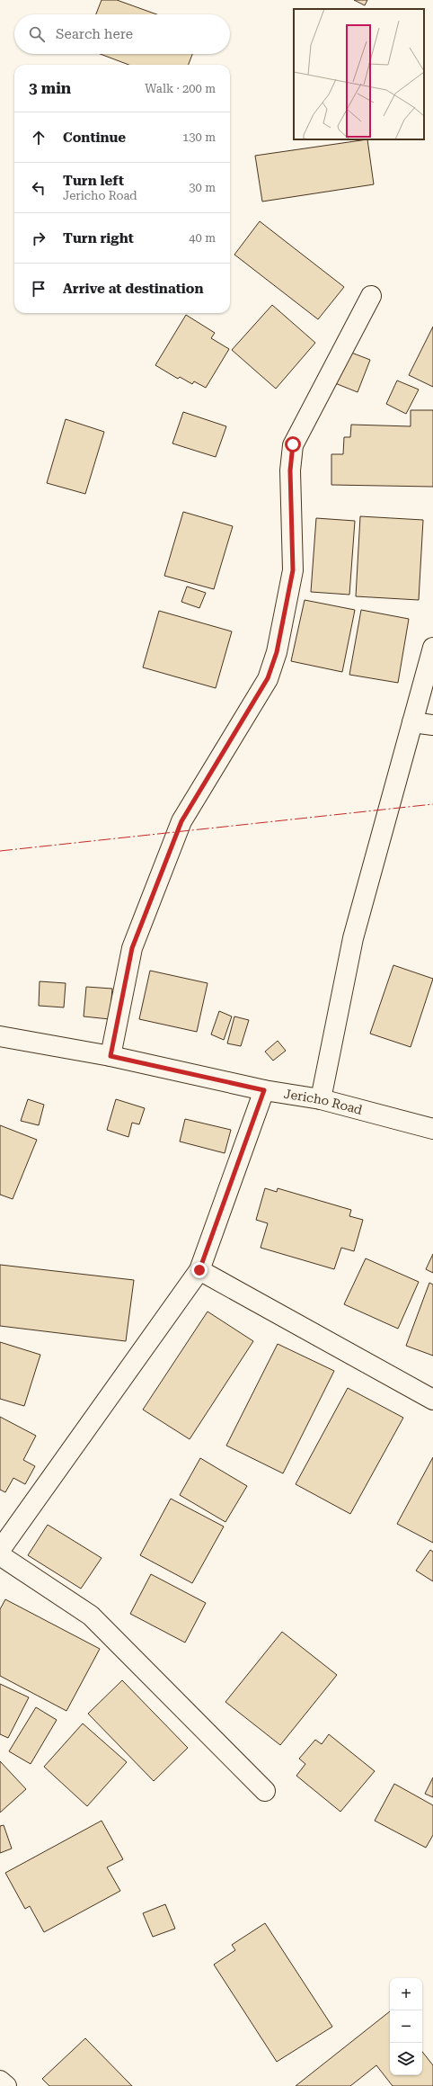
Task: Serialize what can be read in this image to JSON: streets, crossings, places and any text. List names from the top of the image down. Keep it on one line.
{"streets":{"street":["Jericho Road"]},"page":{"search":"Search here","heading":["3 min","Walk · 200 m"],"list":[["Continue","130 m"],["Turn left","Jericho Road","30 m"],["Turn right","40 m"],"Arrive at destination"],"map_buttons":["+","−"]}}
